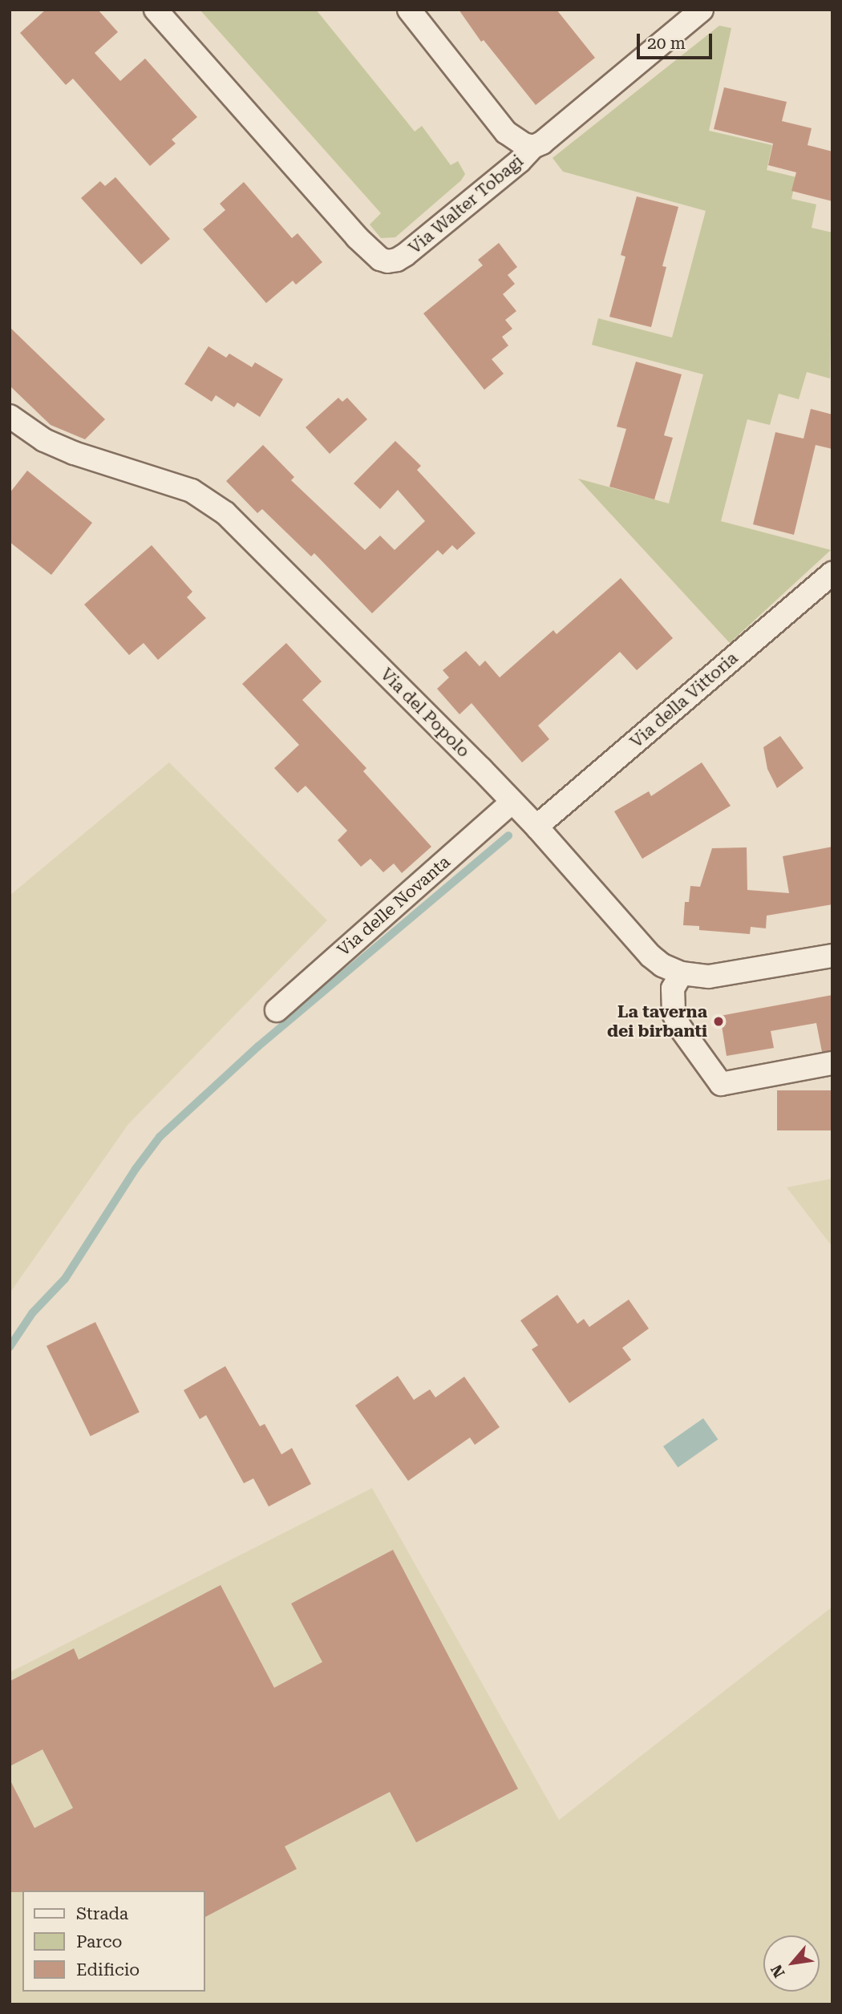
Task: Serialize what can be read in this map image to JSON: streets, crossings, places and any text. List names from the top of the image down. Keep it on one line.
{"streets":{"street":["Via Walter Tobagi","Via della Vittoria","Via del Popolo","Via delle Novanta"]},"crossings":[["Via della Vittoria","Via del Popolo"],["Via del Popolo","Via delle Novanta"]],"places":["La taverna dei birbanti"],"legend":["Strada","Parco","Edificio"],"scale_bar":"20 m","north":"bottom left"}
